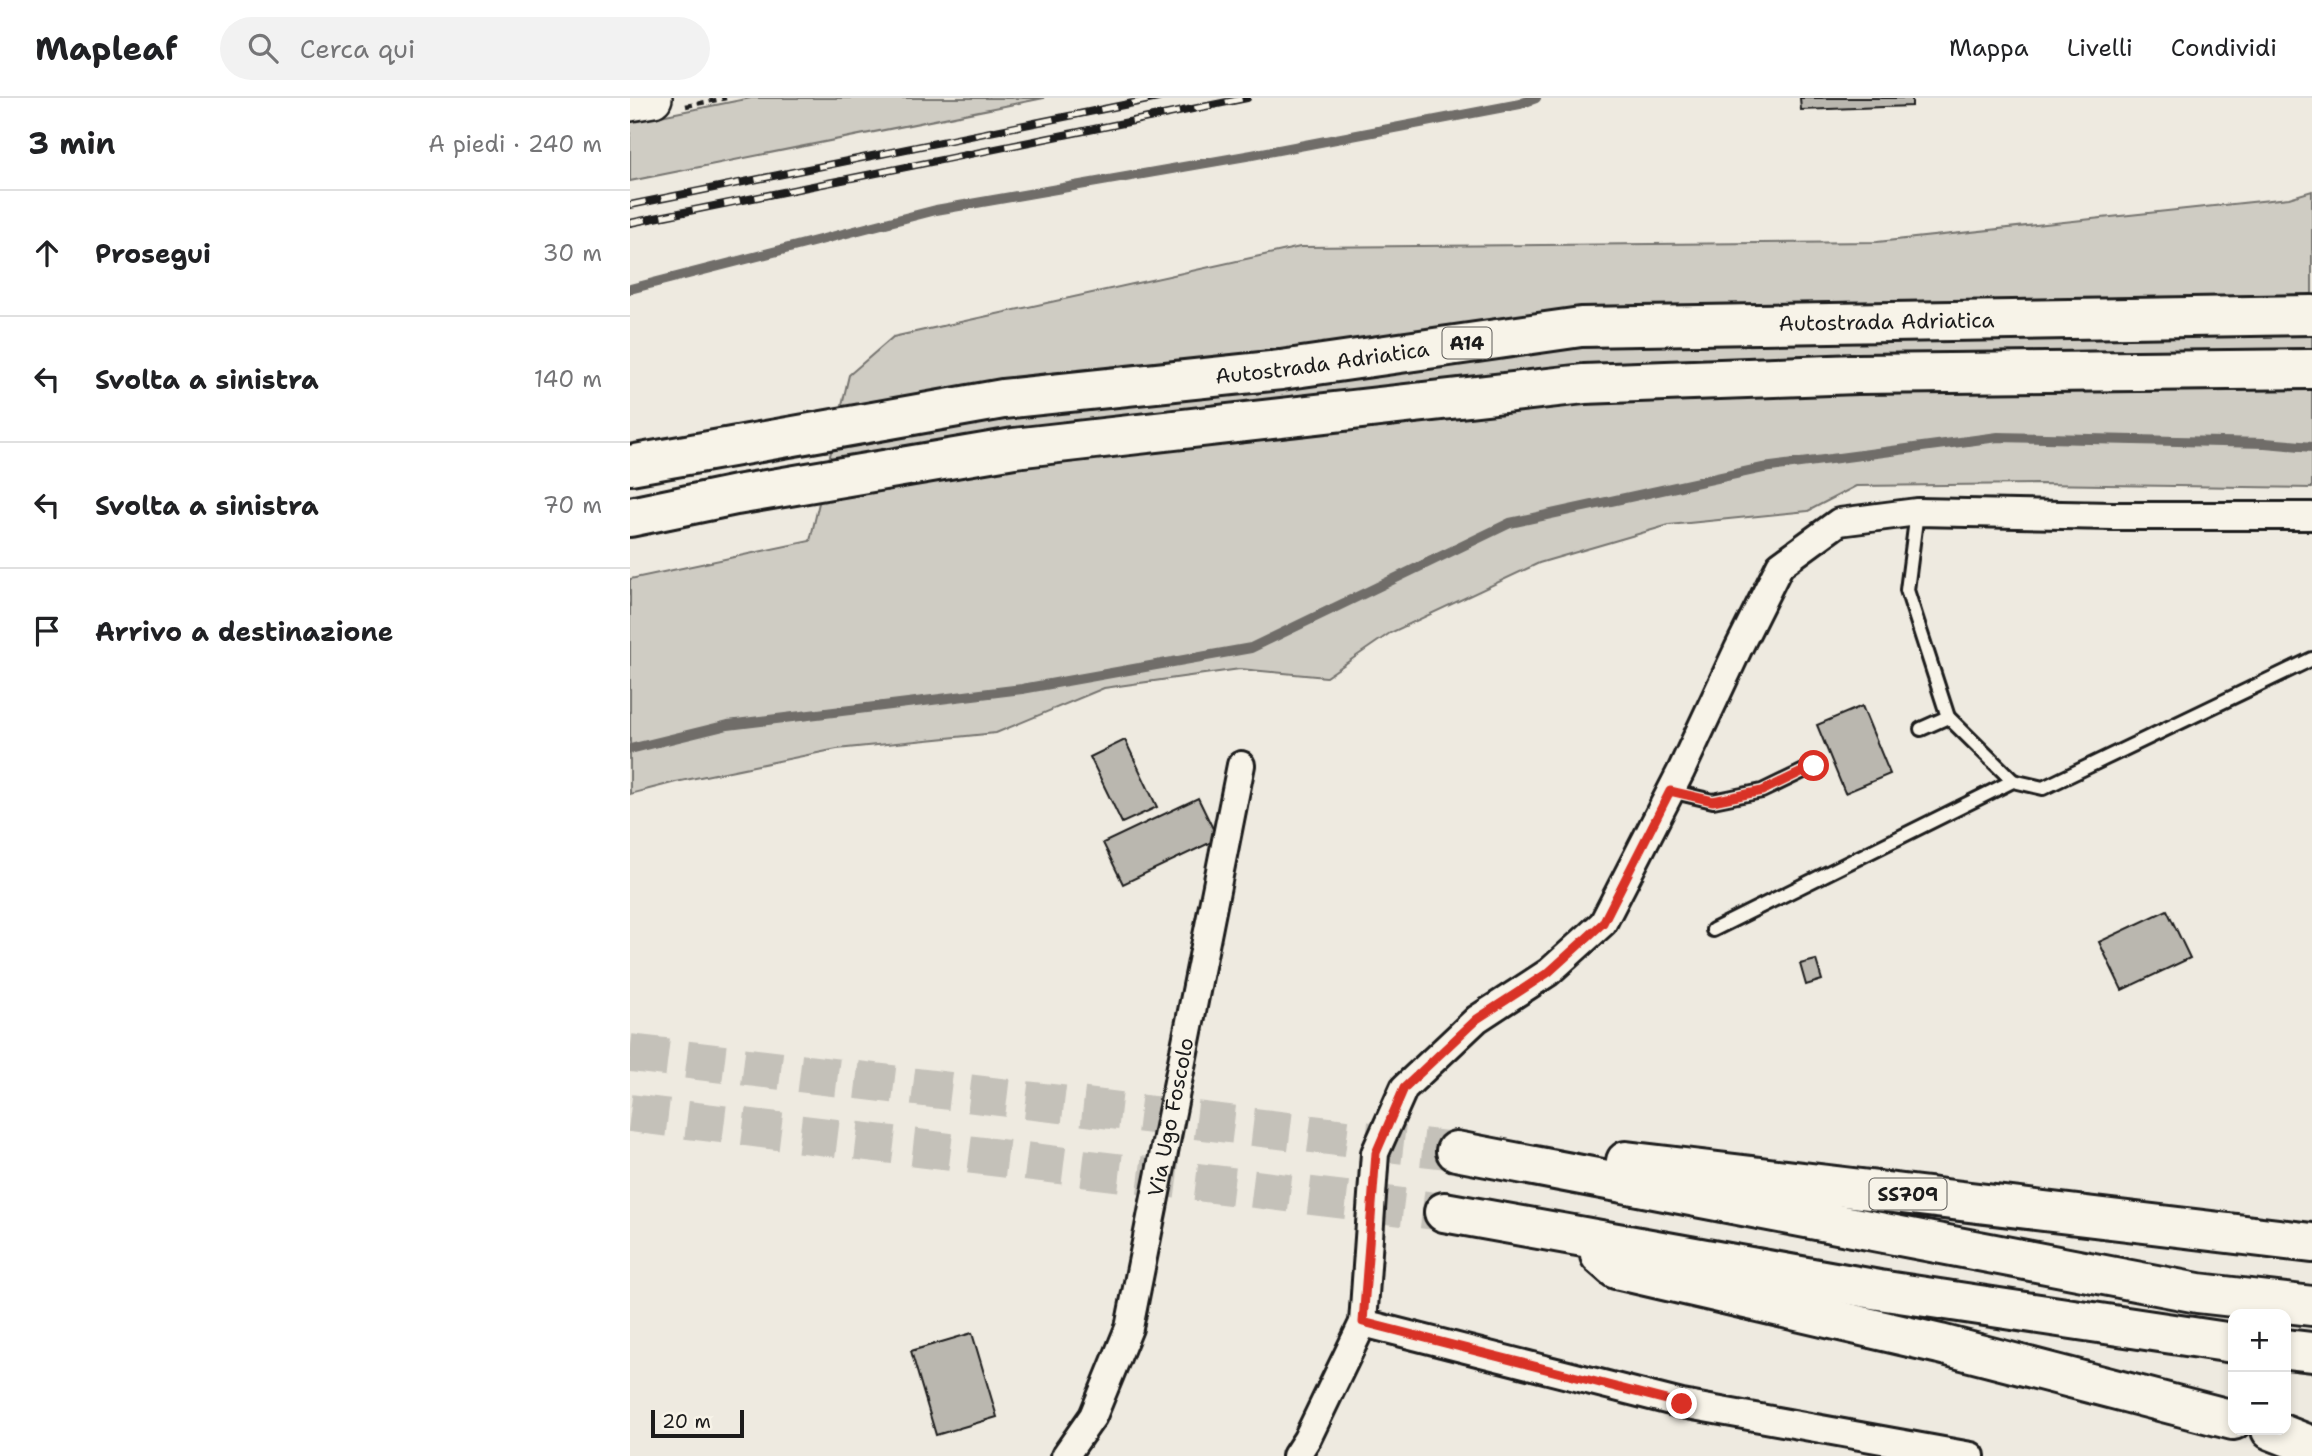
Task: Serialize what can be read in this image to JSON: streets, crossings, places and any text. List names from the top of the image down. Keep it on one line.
{"streets":{"highway":["Autostrada Adriatica","A14","SS709"],"street":["Via Ugo Foscolo"]},"scale_bar":"20 m","page":{"header":"Mapleaf","search":"Cerca qui","nav":["Mappa","Livelli","Condividi"],"heading":["3 min","A piedi · 240 m"],"list":[["Prosegui","30 m"],["Svolta a sinistra","140 m"],["Svolta a sinistra","70 m"],"Arrivo a destinazione"],"map_buttons":["+","−"],"scale":"20 m"}}
